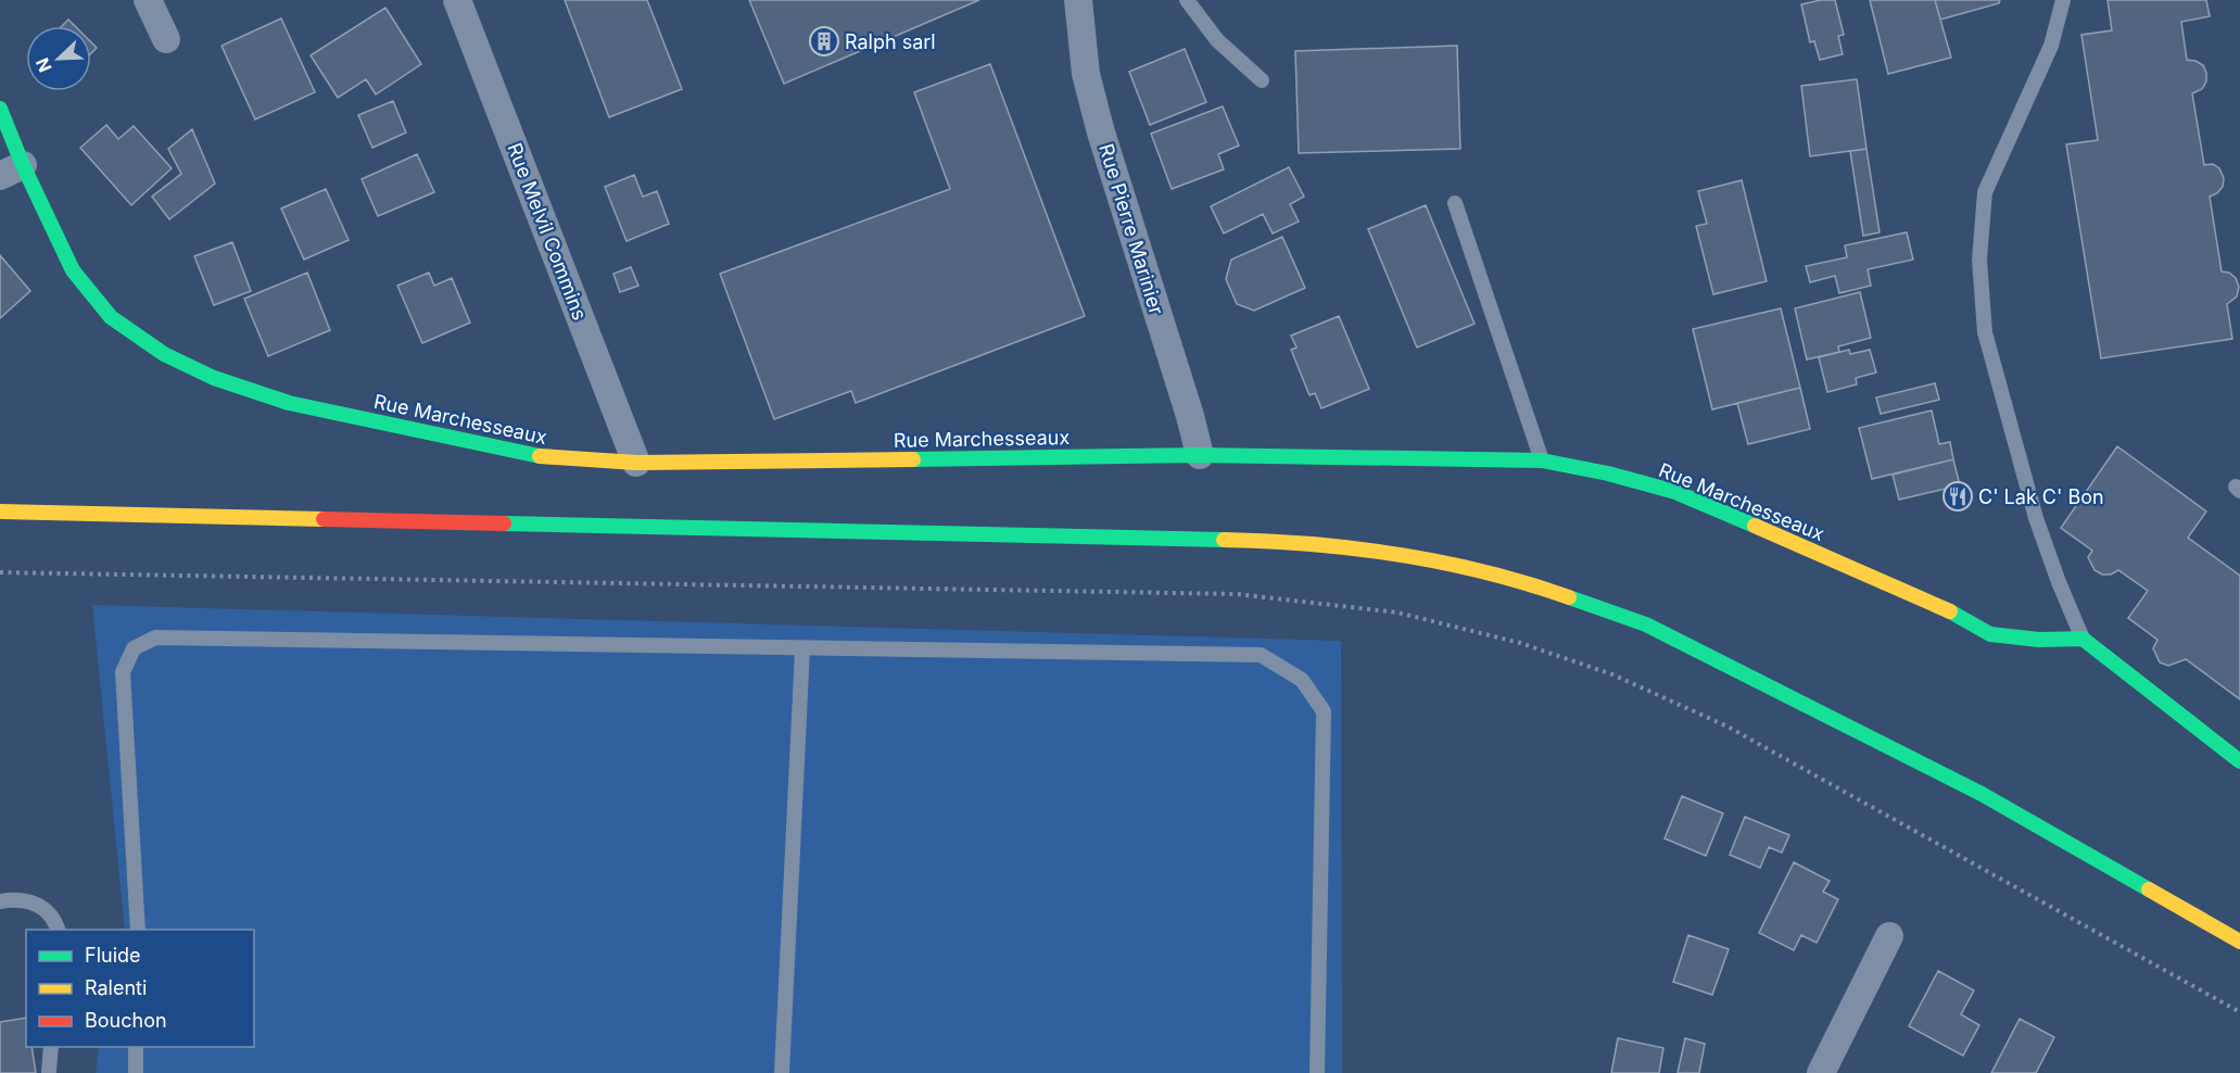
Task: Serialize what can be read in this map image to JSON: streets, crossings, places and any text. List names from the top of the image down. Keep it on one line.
{"streets":{"street":["Rue Pierre Marinier","Rue Melvil Commins","Rue Marchesseaux"]},"crossings":[["Rue Pierre Marinier","Rue Marchesseaux"],["Rue Melvil Commins","Rue Marchesseaux"]],"places":{"building":["Ralph sarl"],"restaurant":["C' Lak C' Bon"]},"legend":["Fluide","Ralenti","Bouchon"],"north":"bottom left"}
